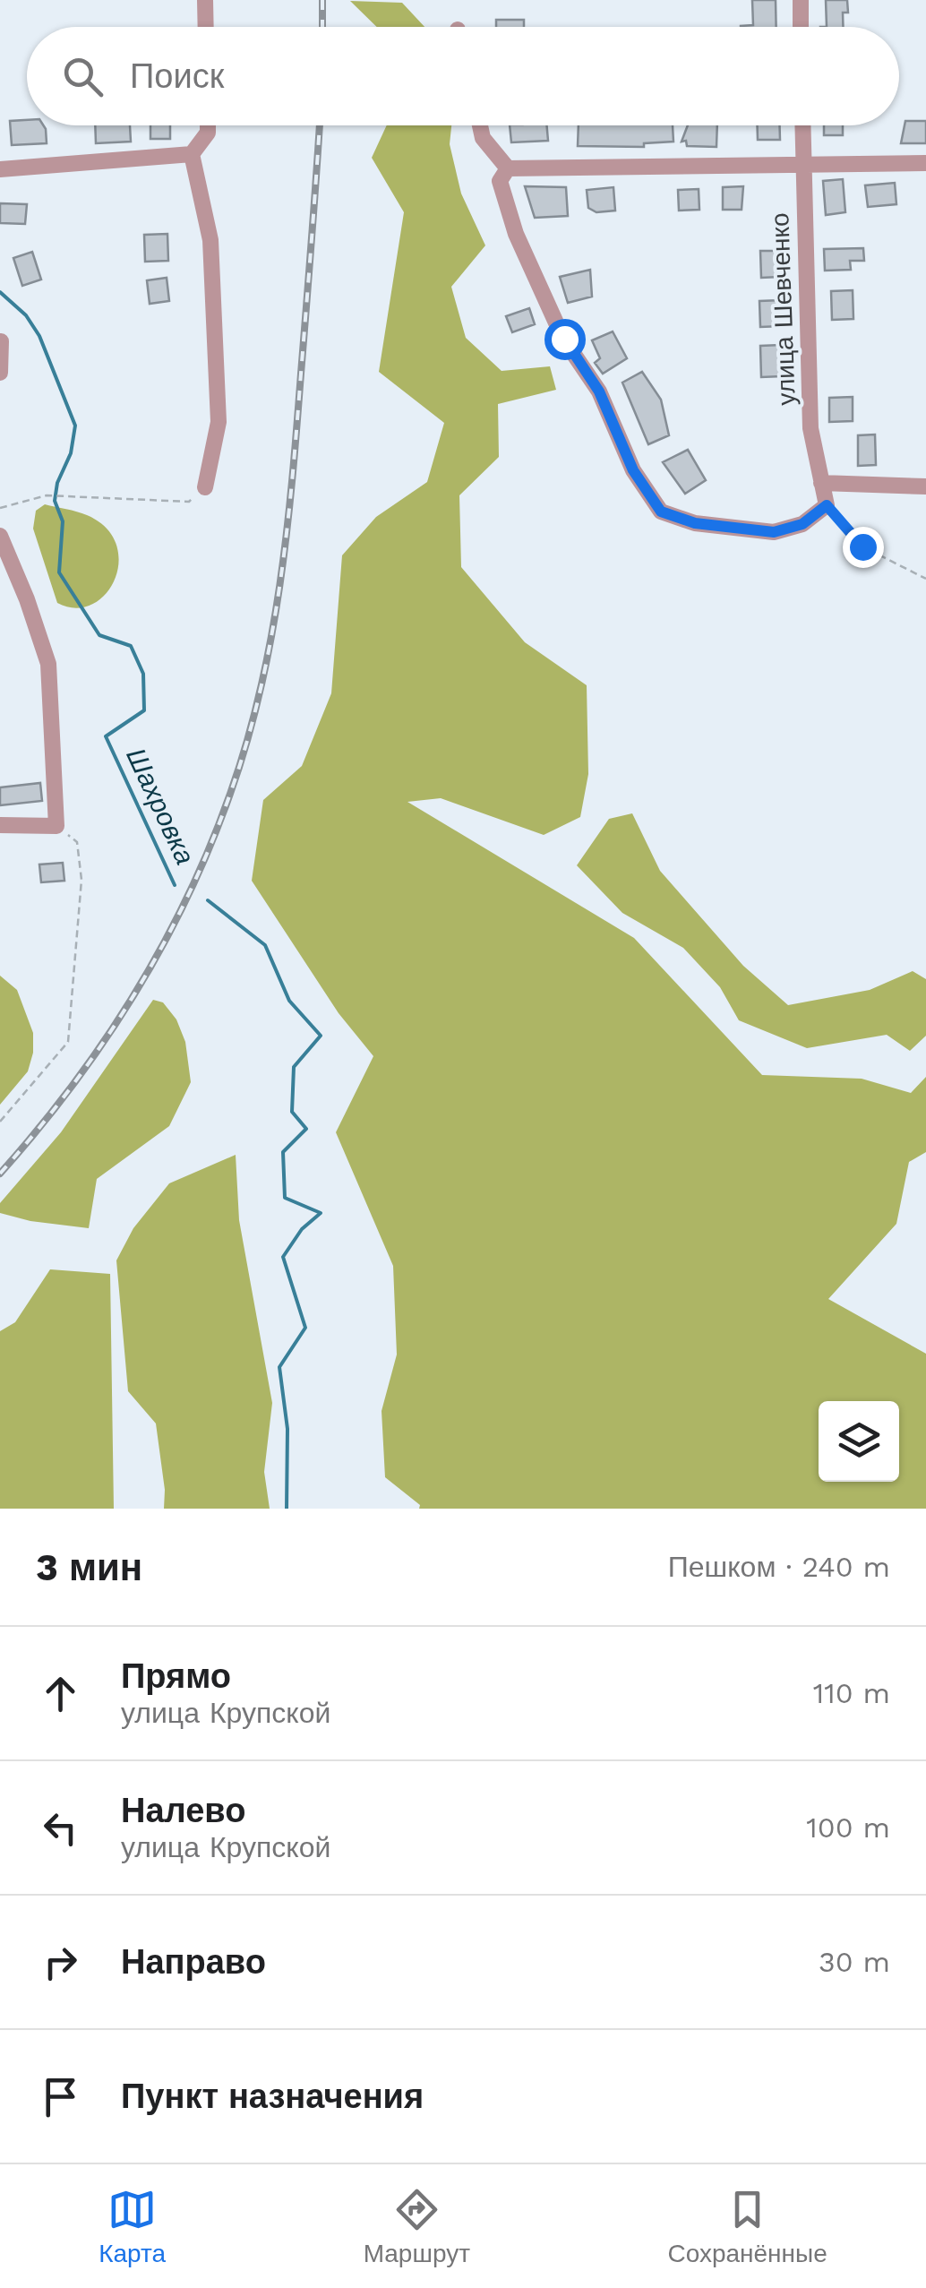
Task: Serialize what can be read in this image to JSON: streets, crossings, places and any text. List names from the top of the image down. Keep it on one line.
{"streets":{"street":["улица Шевченко"]},"water":["Шахровка"],"page":{"search":"Поиск","heading":["3 мин","Пешком · 240 m"],"list":[["Прямо","улица Крупской","110 m"],["Налево","улица Крупской","100 m"],["Направо","30 m"],"Пункт назначения"],"nav":["Карта","Маршрут","Сохранённые"]}}
